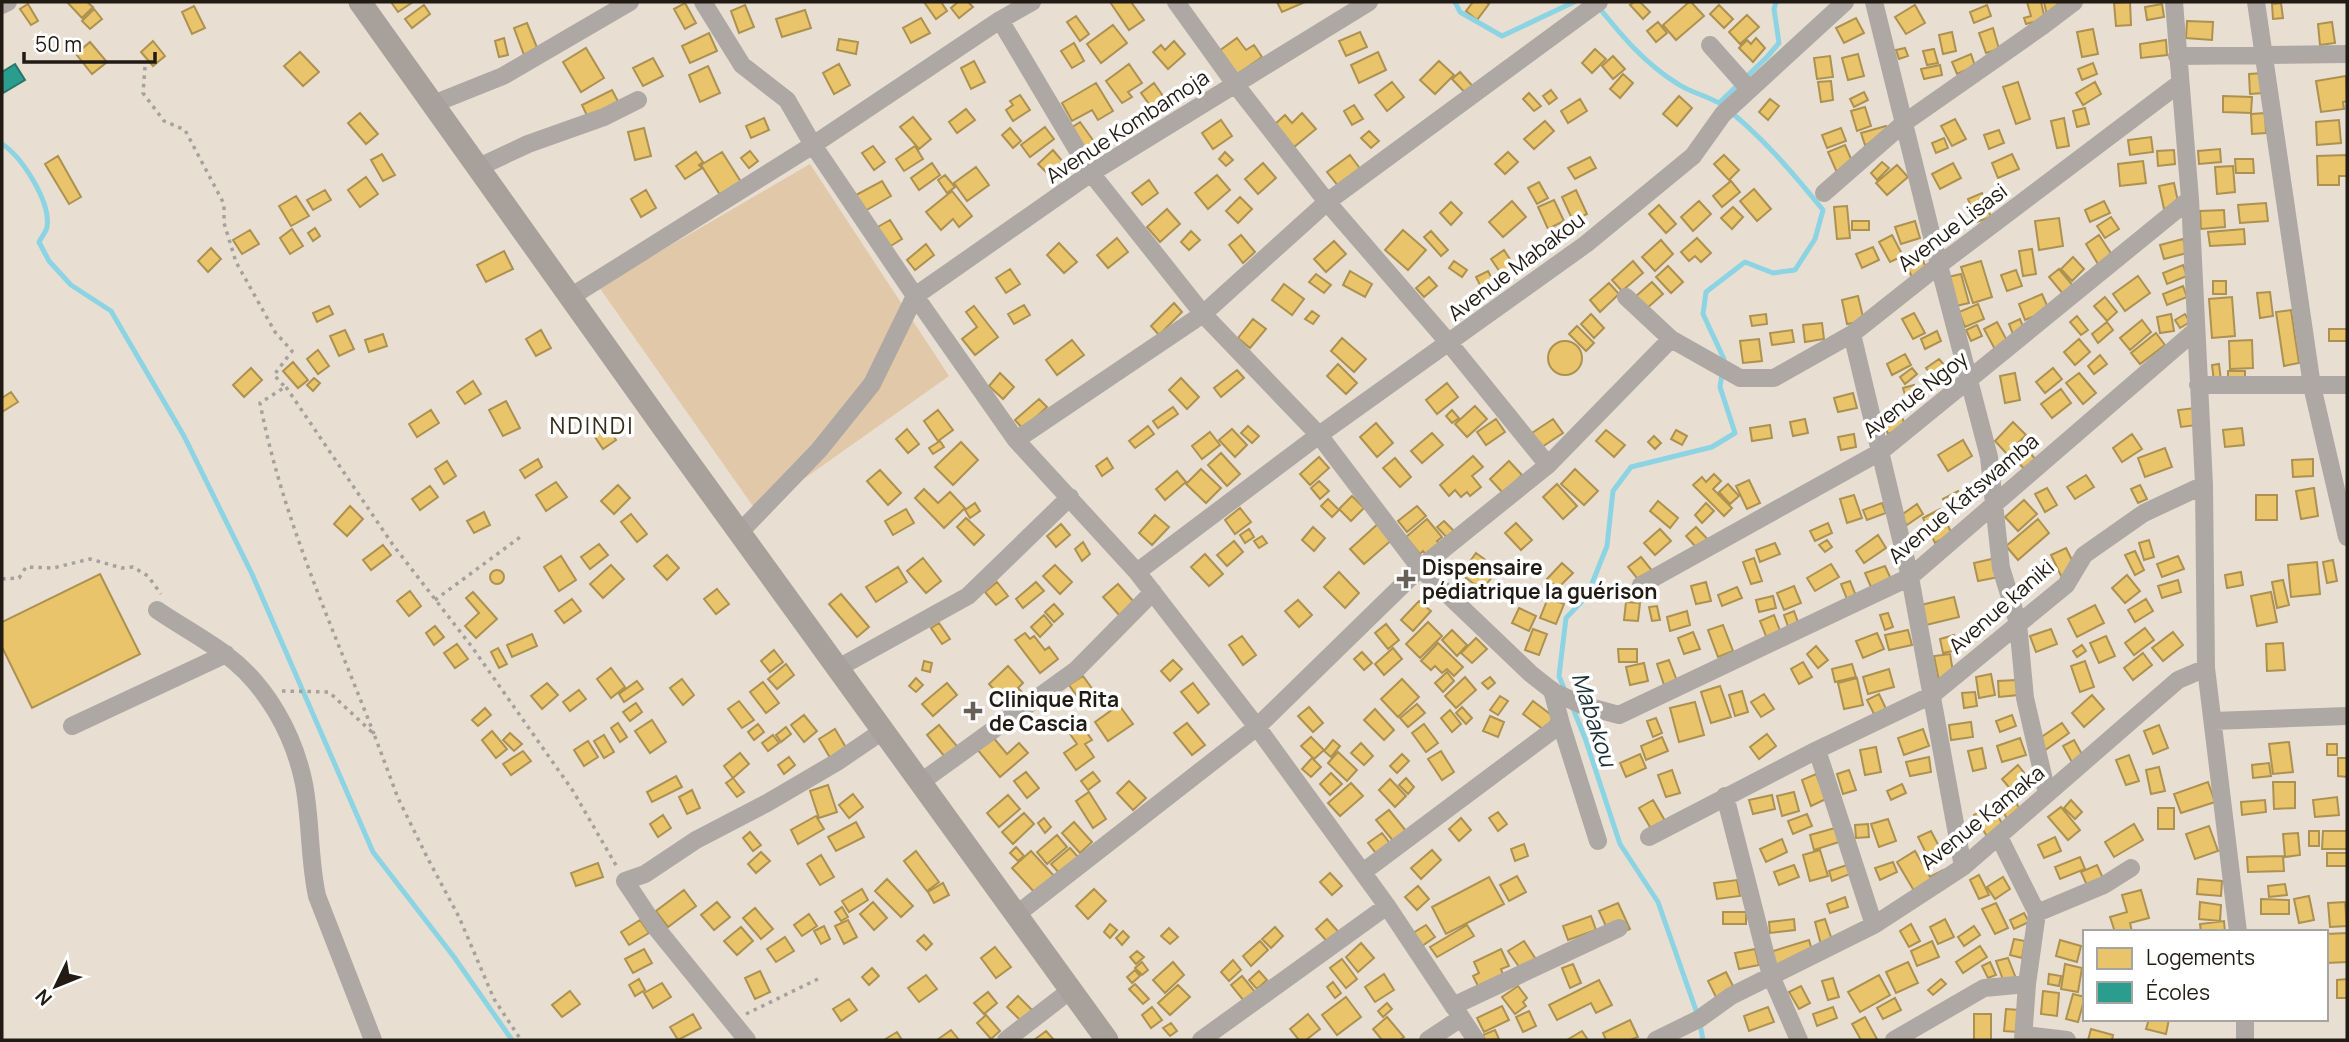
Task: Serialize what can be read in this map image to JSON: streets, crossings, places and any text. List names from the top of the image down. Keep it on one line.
{"streets":{"street":["Avenue Kombamoja","Avenue Lisasi","Avenue Mabakou","Avenue Ngoy","Avenue Katswamba","Avenue kaniki","Avenue Kamaka"]},"districts":["NDINDI"],"water":["Mabakou"],"places":{"health":["Dispensaire pédiatrique la guérison","Clinique Rita de Cascia"]},"legend":["Logements","Écoles"],"scale_bar":"50 m","north":"bottom left"}
